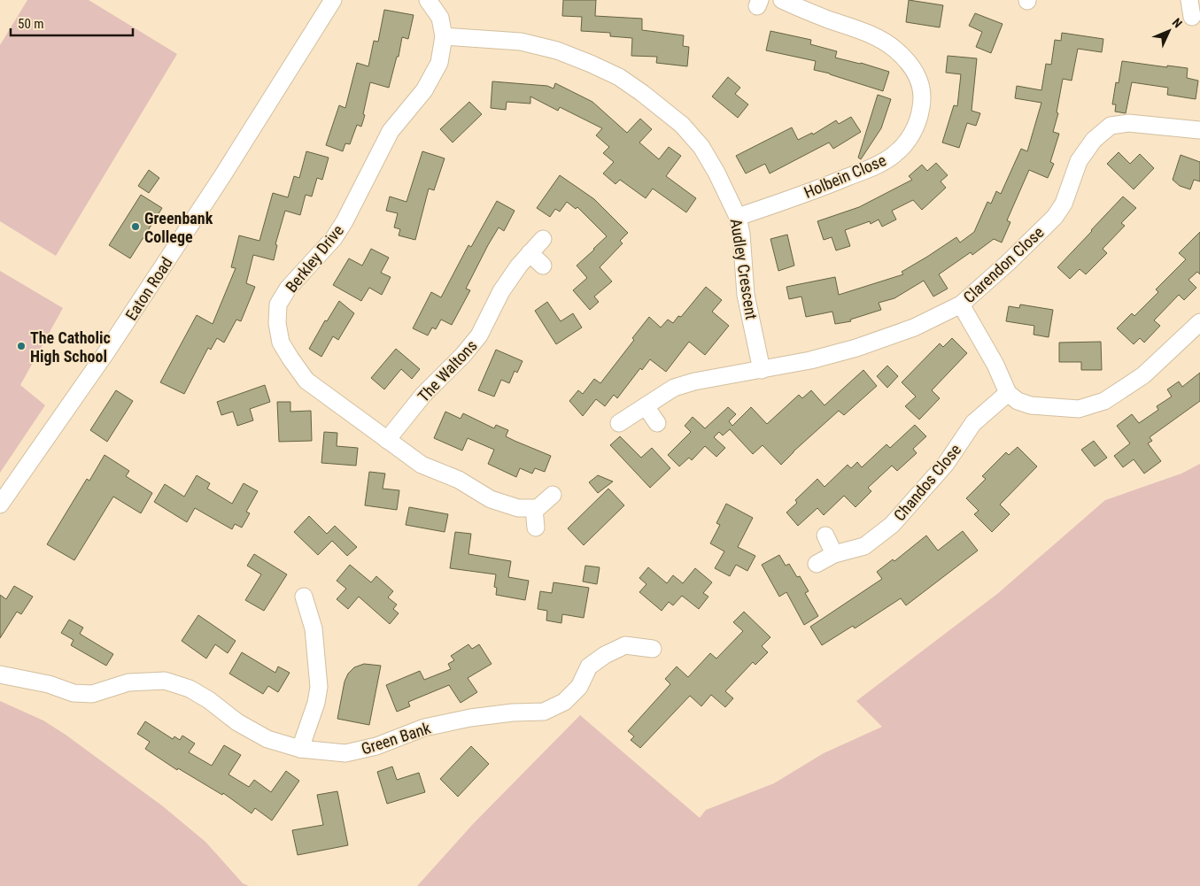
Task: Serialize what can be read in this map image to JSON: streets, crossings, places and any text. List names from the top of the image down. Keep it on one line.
{"streets":{"street":["Holbein Close","Berkley Drive","Clarendon Close","Audley Crescent","Eaton Road","The Waltons","Chandos Close","Green Bank"]},"crossings":[["Holbein Close","Audley Crescent"],["Berkley Drive","Audley Crescent"],["Berkley Drive","The Waltons"],["Clarendon Close","Audley Crescent"]],"places":["Greenbank College","The Catholic High School"],"scale_bar":"50 m","north":"top right"}
